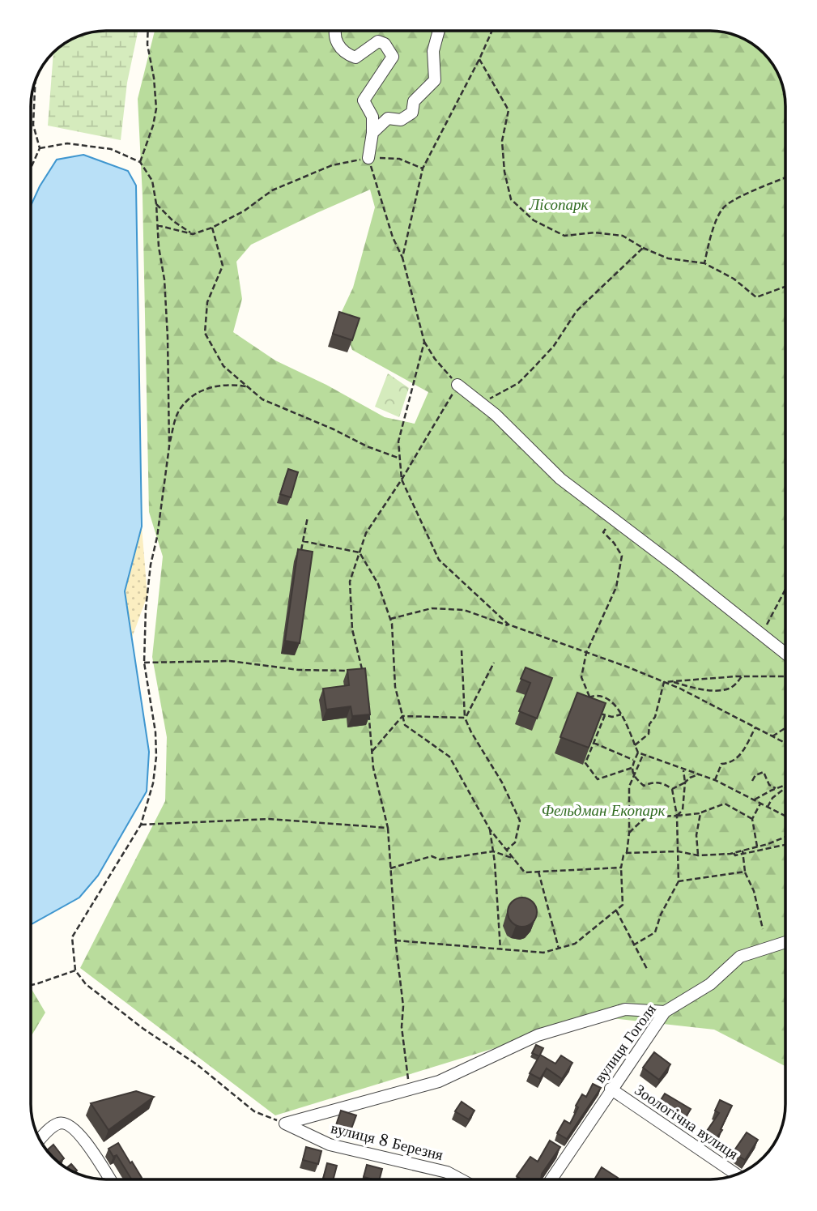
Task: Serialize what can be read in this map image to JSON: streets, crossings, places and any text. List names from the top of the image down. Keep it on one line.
{"streets":{"street":["вулиця Гоголя","Зоологічна вулиця","вулиця 8 Березня"]},"crossings":[["вулиця Гоголя","Зоологічна вулиця"]],"parks":["Лісопарк","Фельдман Екопарк"]}
